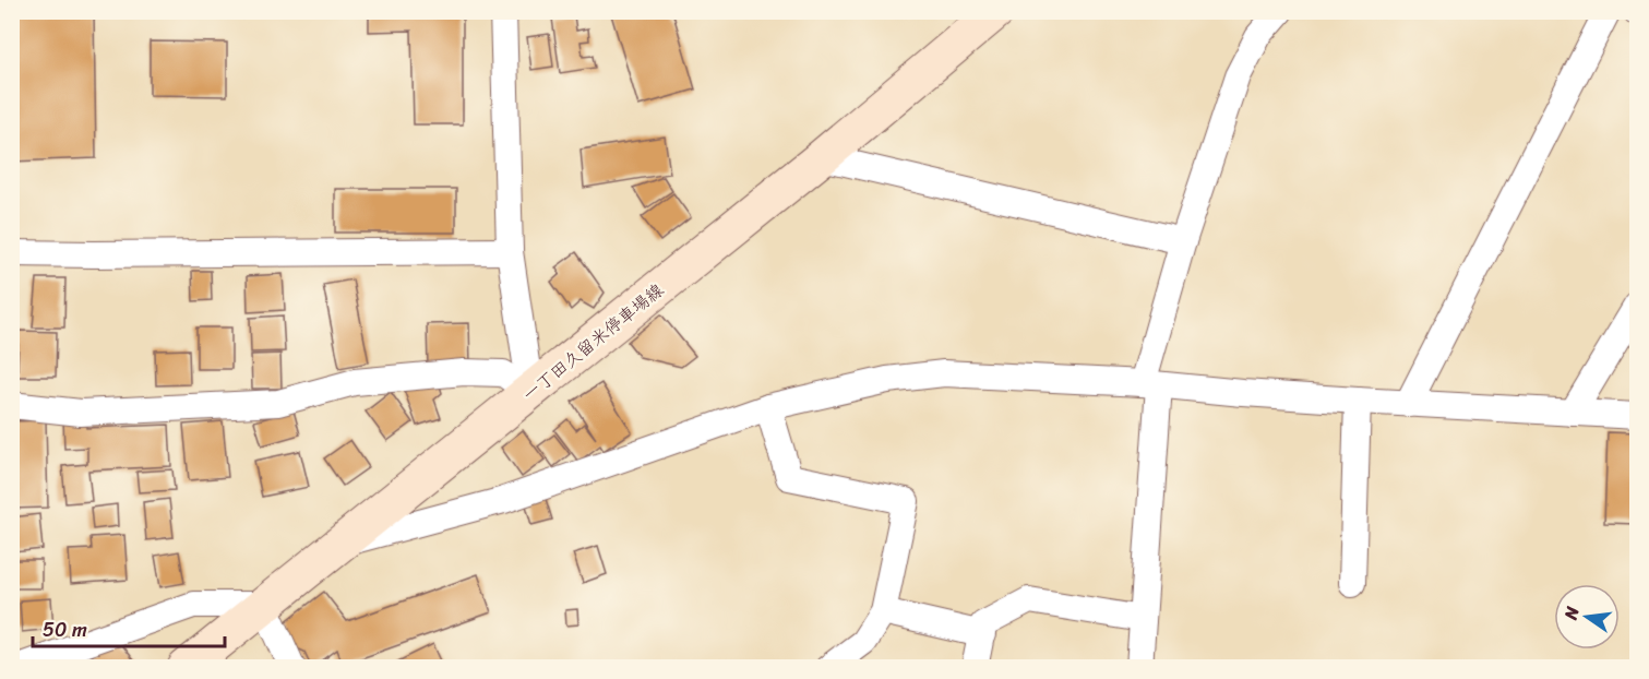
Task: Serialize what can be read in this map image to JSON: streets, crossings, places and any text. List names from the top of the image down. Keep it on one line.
{"streets":{"main road":["一丁田久留米停車場線"]},"scale_bar":"50 m","north":"left"}
